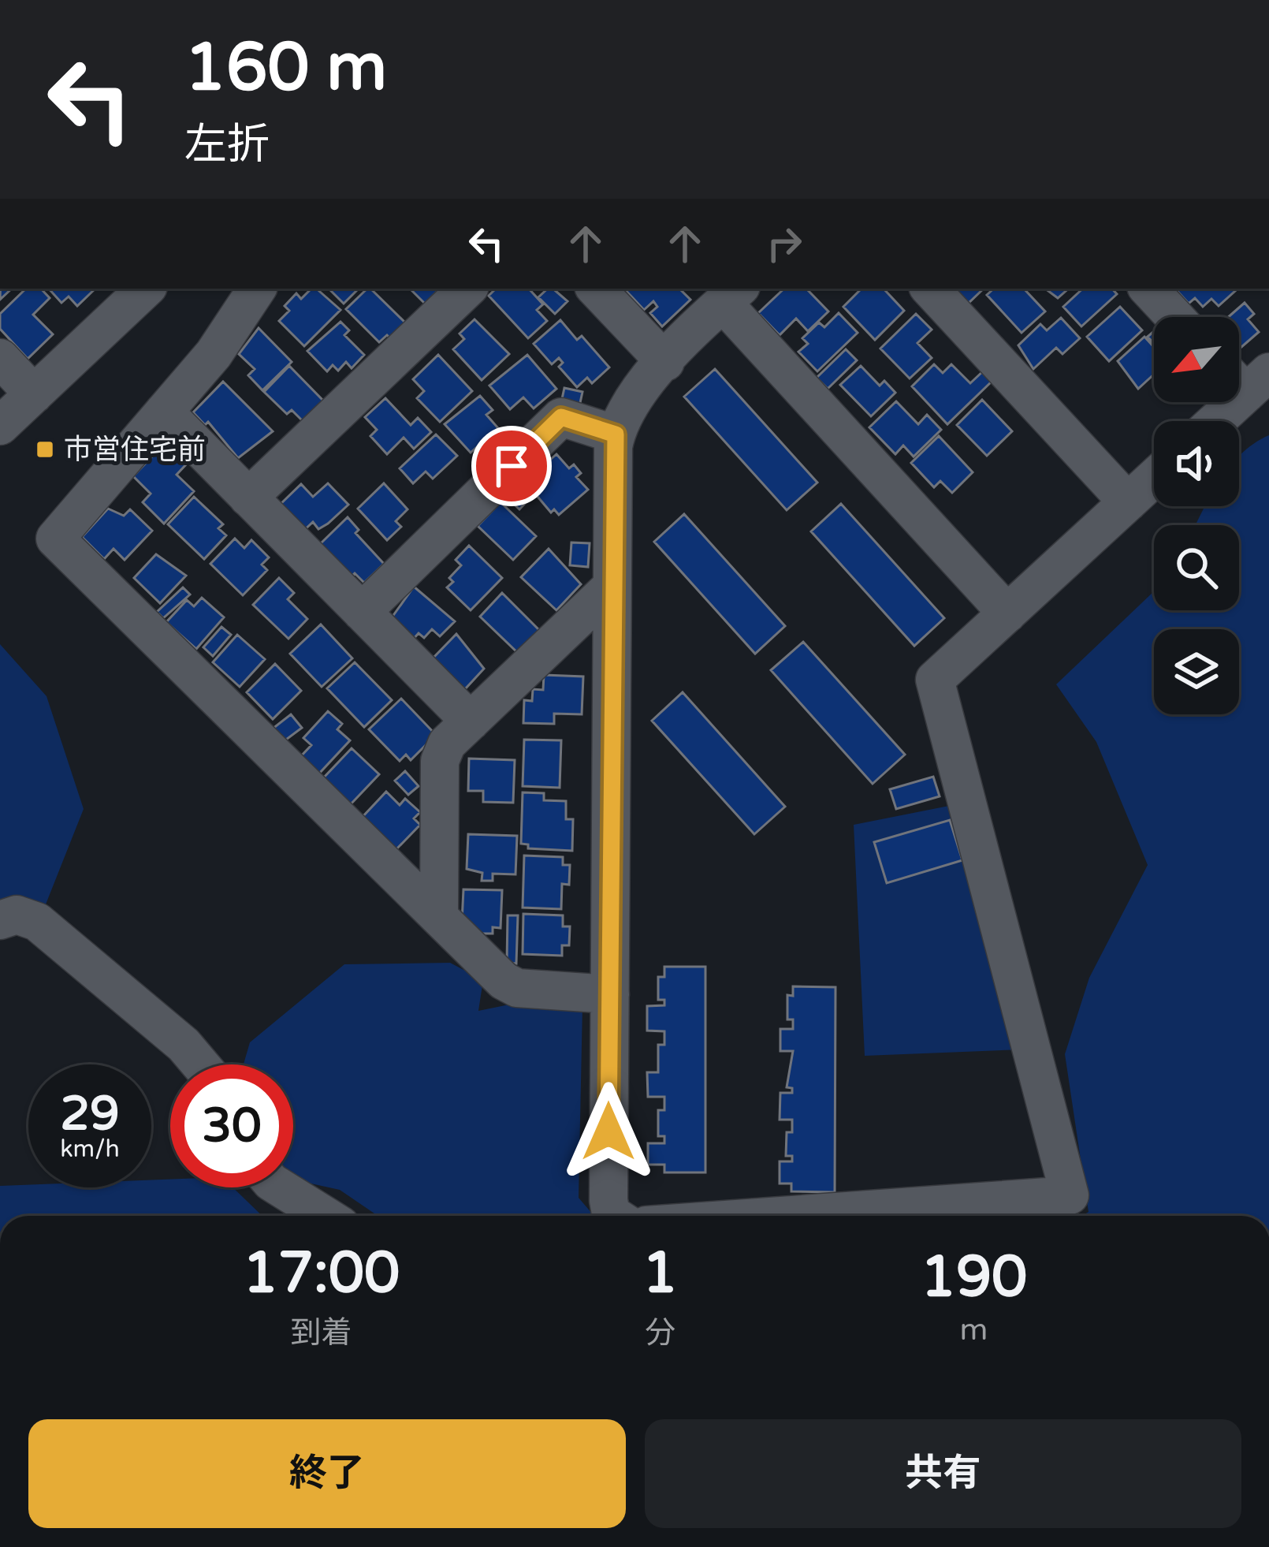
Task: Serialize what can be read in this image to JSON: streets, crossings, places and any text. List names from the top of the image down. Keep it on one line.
{"places":{"transit":["市営住宅前"]},"north":"bottom left","page":{"turn":["160 m","左折"],"speed":"29 km/h","limit":"30","eta":["17:00","到着","1","分","190","m"],"buttons":["終了","共有"]}}
